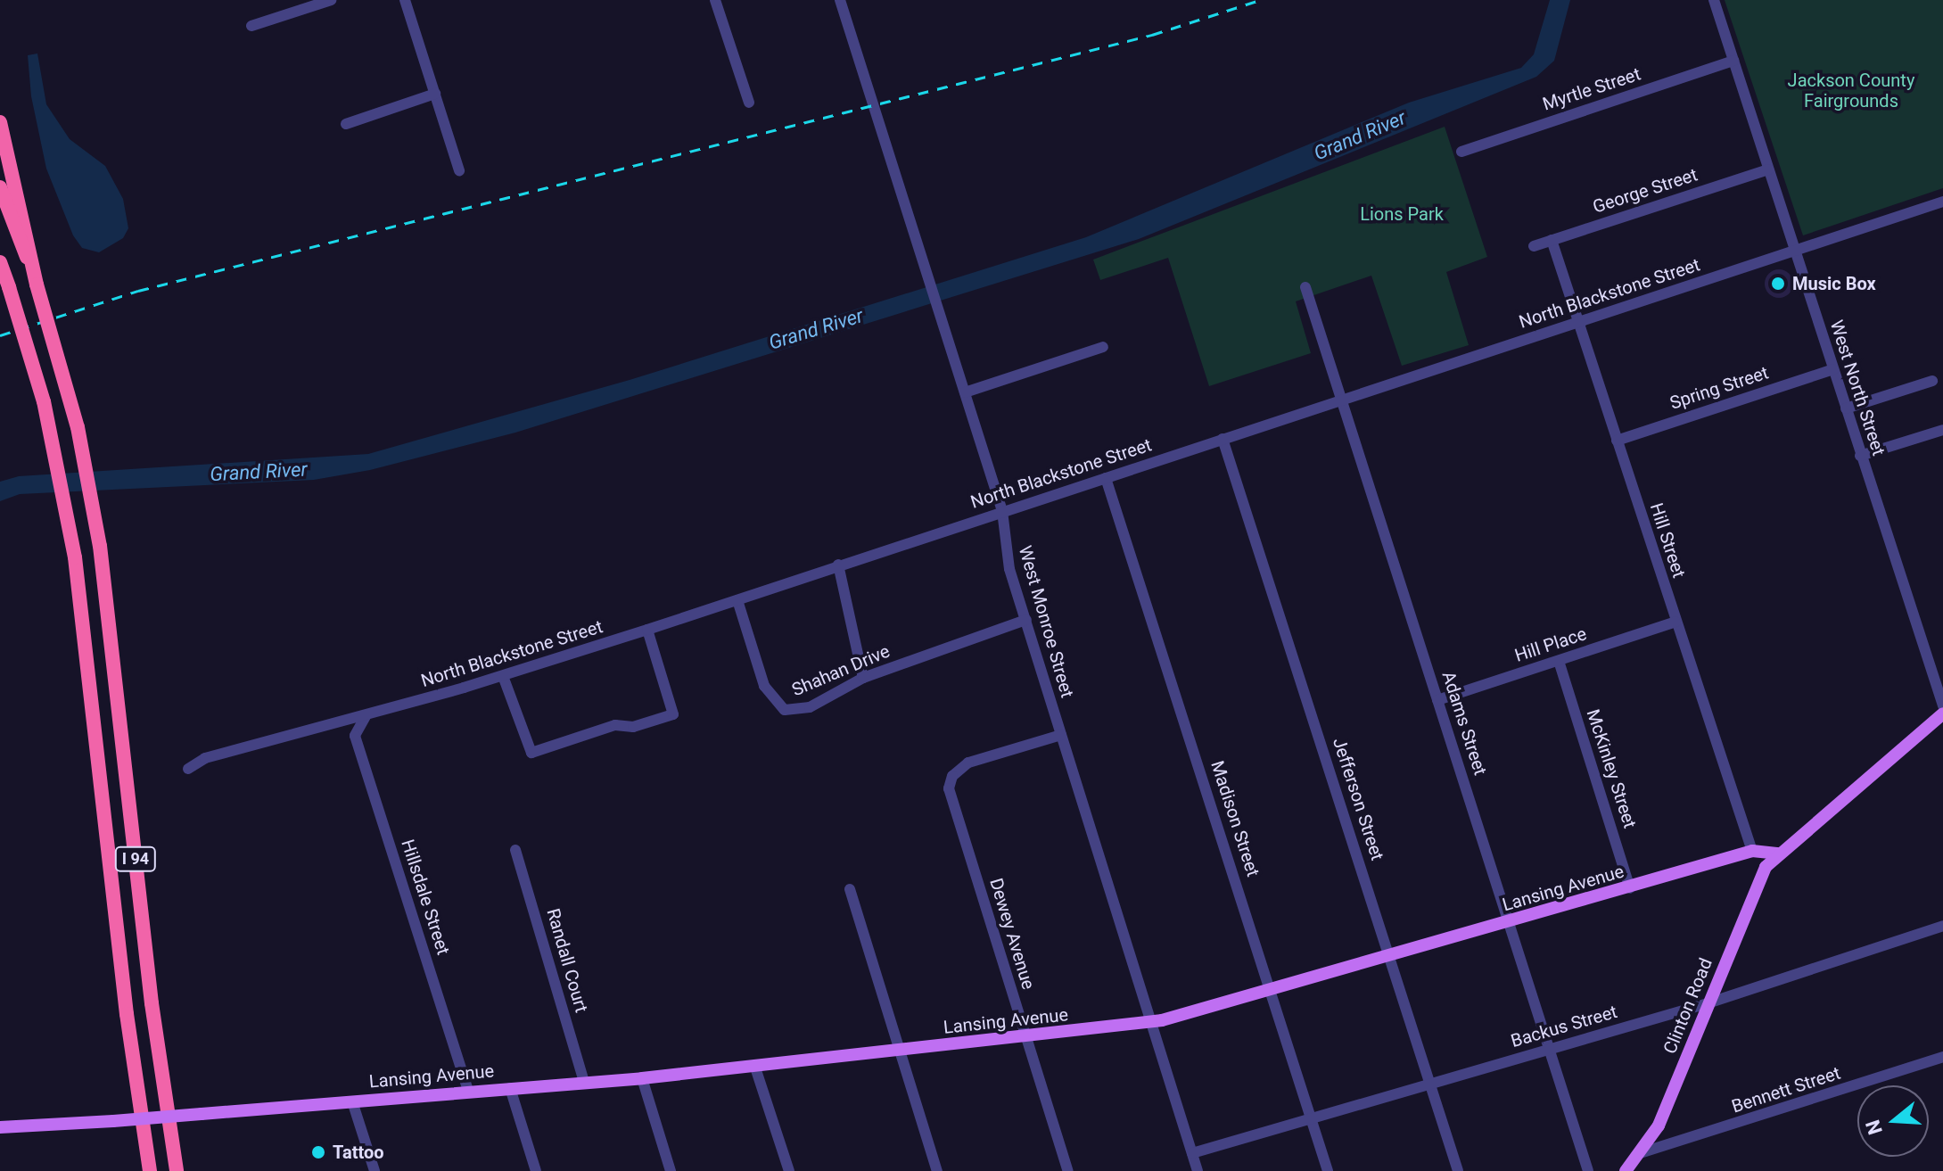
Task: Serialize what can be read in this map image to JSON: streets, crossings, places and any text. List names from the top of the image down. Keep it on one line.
{"streets":{"highway":["I 94"],"main road":["Lansing Avenue","Clinton Road"],"street":["Myrtle Street","George Street","North Blackstone Street","Spring Street","West North Street","Hill Street","West Monroe Street","Hill Place","Shahan Drive","Adams Street","McKinley Street","Jefferson Street","Madison Street","Hillsdale Street","Dewey Avenue","Randall Court","Backus Street","Bennett Street"]},"crossings":[["Myrtle Street","West North Street"],["George Street","West North Street"],["George Street","Hill Street"],["North Blackstone Street","West North Street"],["North Blackstone Street","Hill Street"],["North Blackstone Street","West Monroe Street"],["North Blackstone Street","Shahan Drive"],["North Blackstone Street","Adams Street"],["North Blackstone Street","Jefferson Street"],["North Blackstone Street","Madison Street"],["North Blackstone Street","Hillsdale Street"],["Spring Street","West North Street"],["Spring Street","Hill Street"],["Hill Street","Hill Place"],["Hill Street","Lansing Avenue"],["West Monroe Street","Shahan Drive"],["West Monroe Street","Lansing Avenue"],["West Monroe Street","Dewey Avenue"],["West Monroe Street","Backus Street"],["Hill Place","Adams Street"],["Hill Place","McKinley Street"],["Adams Street","Lansing Avenue"],["Adams Street","Backus Street"],["McKinley Street","Lansing Avenue"],["Jefferson Street","Lansing Avenue"],["Jefferson Street","Backus Street"],["Madison Street","Lansing Avenue"],["Madison Street","Backus Street"],["Lansing Avenue","Hillsdale Street"],["Lansing Avenue","Dewey Avenue"],["Lansing Avenue","Randall Court"],["Lansing Avenue","Clinton Road"],["Clinton Road","Backus Street"],["Clinton Road","Bennett Street"]],"water":["Grand River"],"parks":["Jackson County Fairgrounds","Lions Park"],"places":["Music Box","Tattoo"],"north":"left"}
